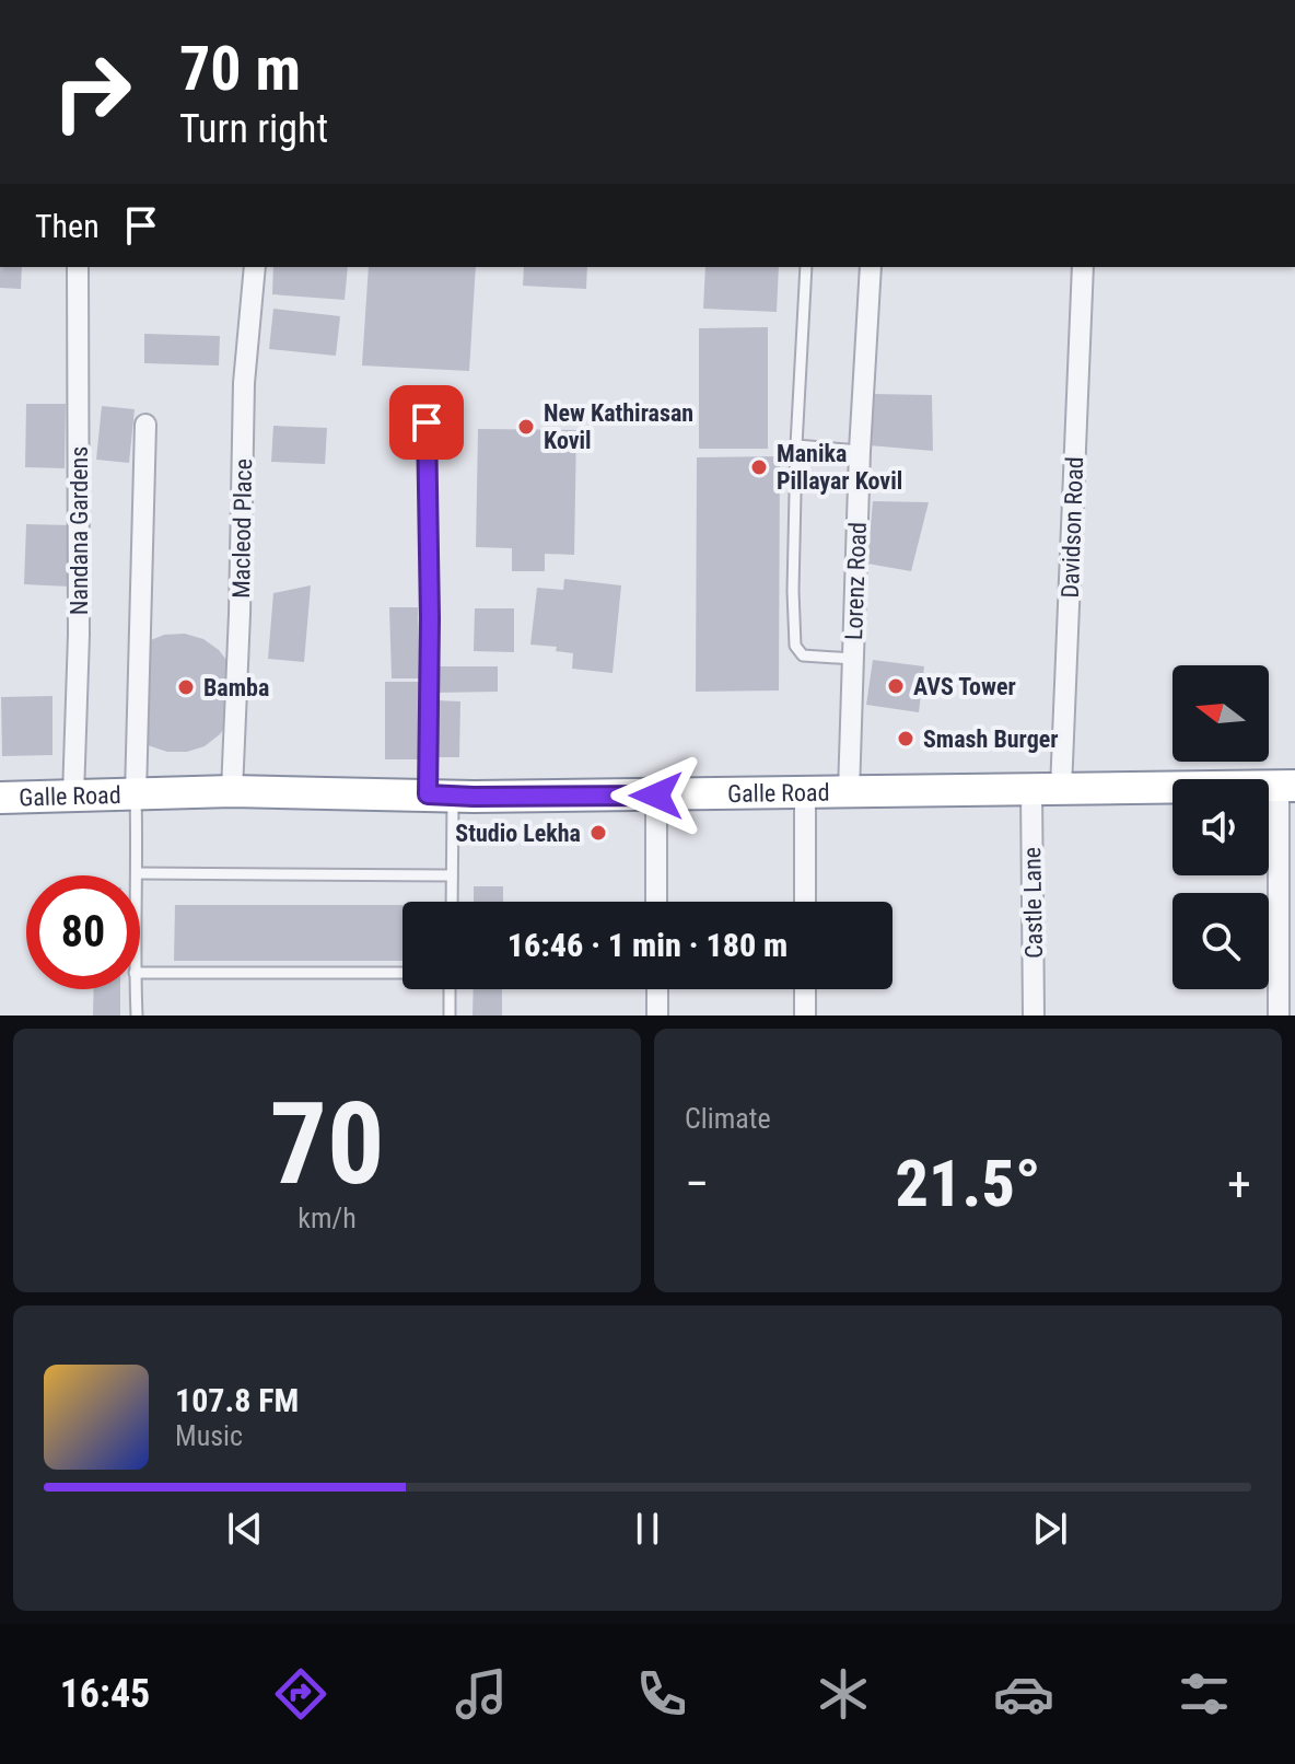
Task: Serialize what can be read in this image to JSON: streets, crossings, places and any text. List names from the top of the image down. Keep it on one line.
{"streets":{"highway":["Galle Road"],"street":["Davidson Road","Macleod Place","Nandana Gardens","Lorenz Road","Castle Lane"]},"crossings":[["Davidson Road","Galle Road"],["Davidson Road","Castle Lane"],["Macleod Place","Galle Road"],["Nandana Gardens","Galle Road"],["Lorenz Road","Galle Road"],["Galle Road","Castle Lane"]],"places":["New Kathirasan Kovil","Manika Pillayar Kovil","AVS Tower","Bamba","Smash Burger","Studio Lekha"],"north":"left","page":{"turn":["70 m","Turn right"],"then":"Then","limit":"80","trip":"16:46 · 1 min · 180 m","tile":[["70","km/h"],"Climate"],"heat":["−","21.5°","+"],"song":["107.8 FM","Music"],"tabs":"16:45"}}
